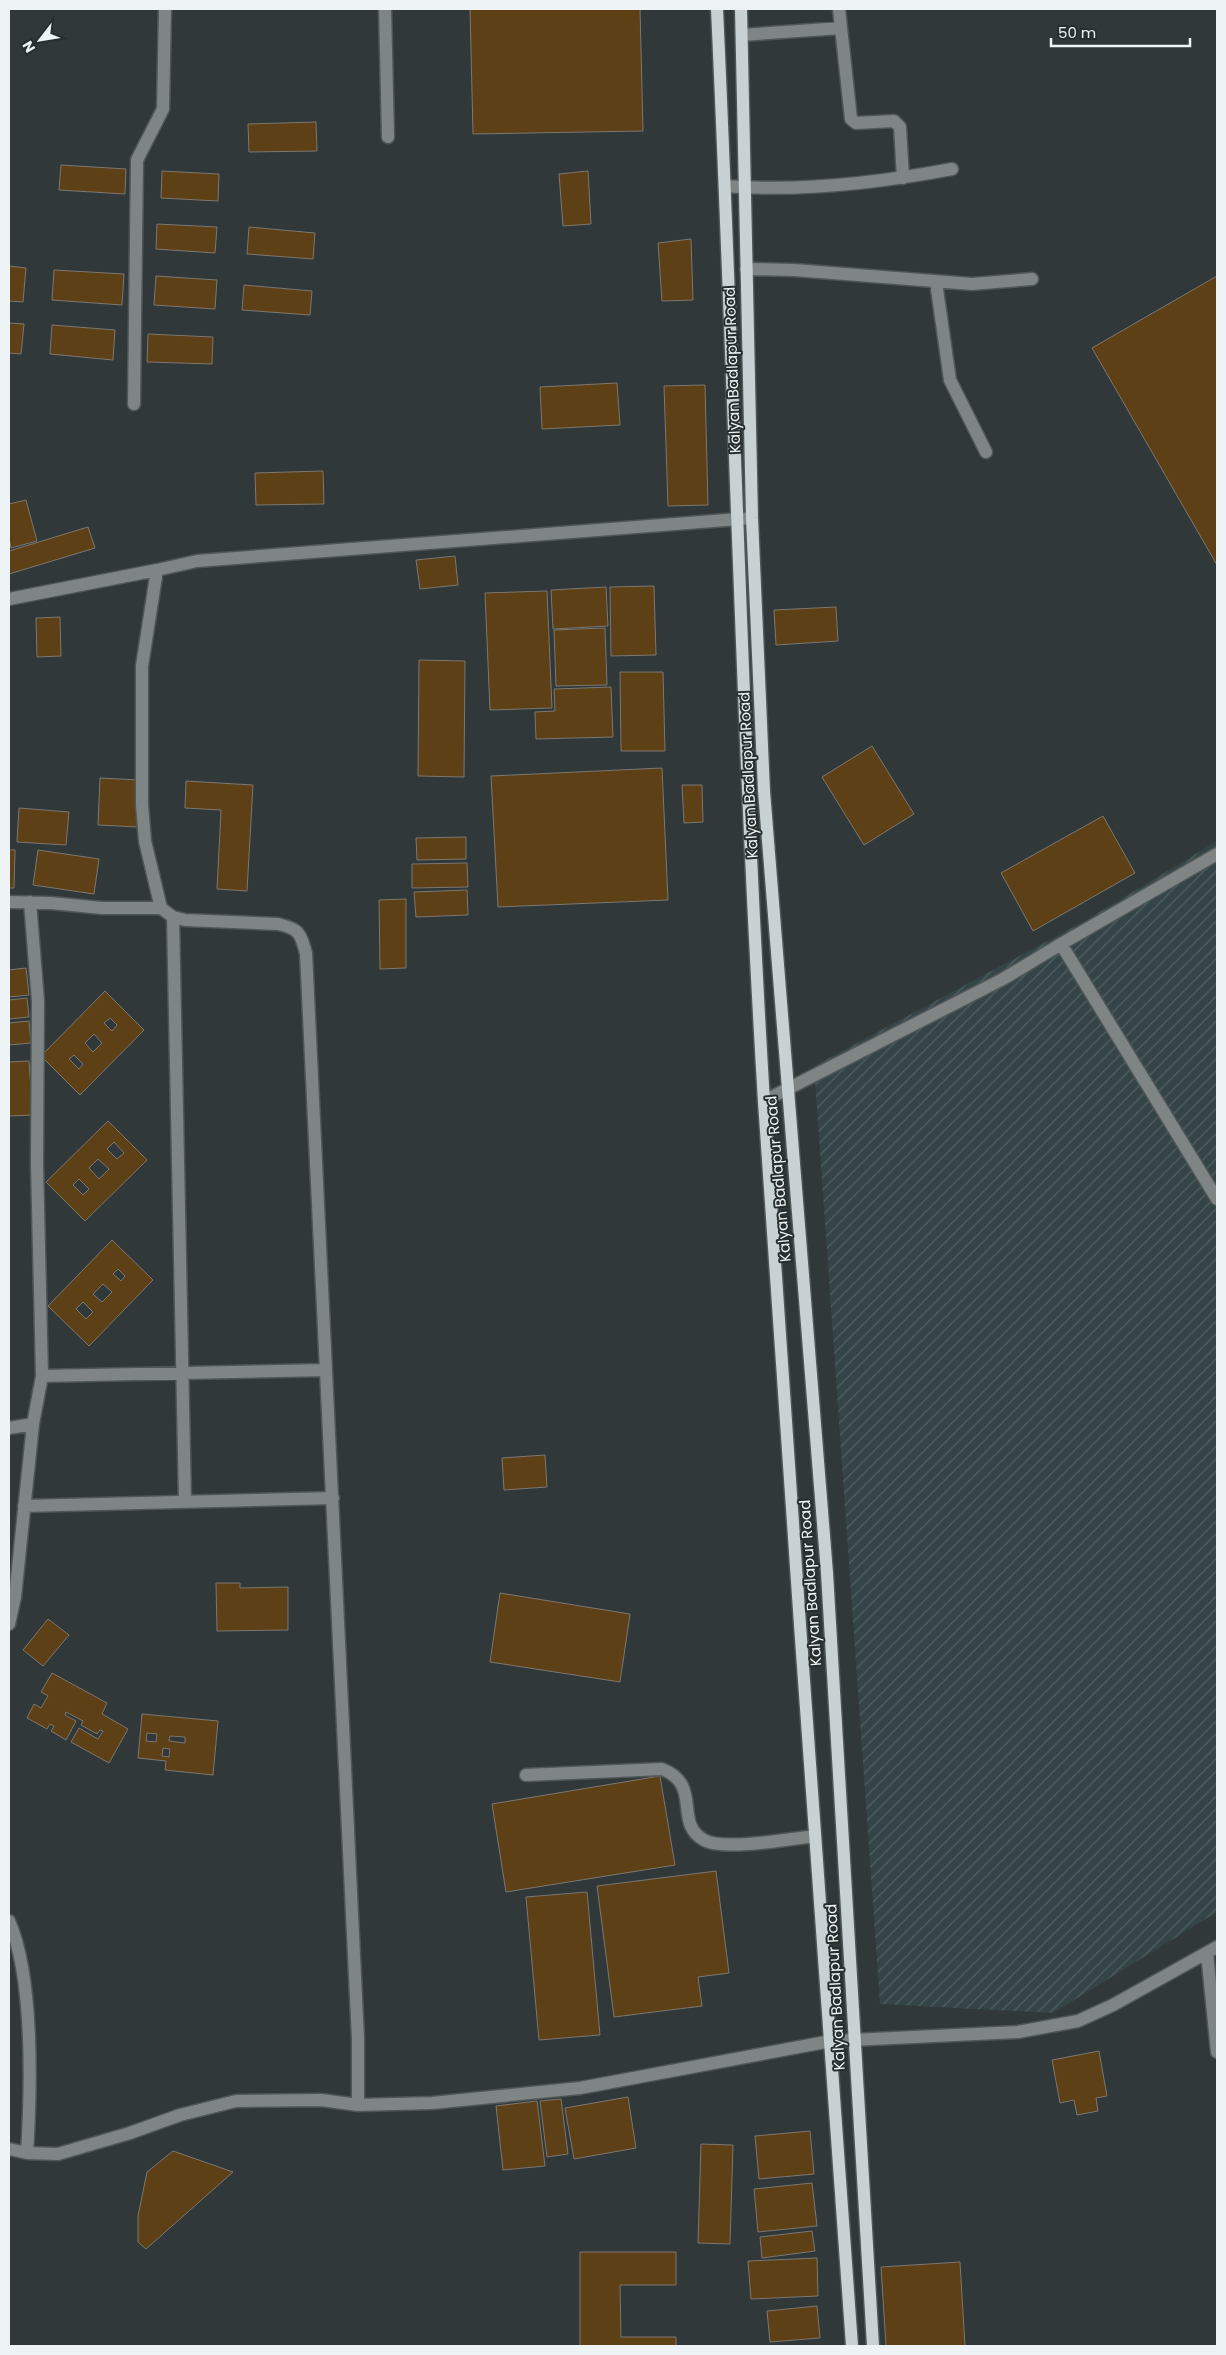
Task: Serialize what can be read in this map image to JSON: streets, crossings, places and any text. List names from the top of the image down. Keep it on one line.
{"streets":{"main road":["Kalyan Badlapur Road"]},"scale_bar":"50 m","north":"bottom left"}
